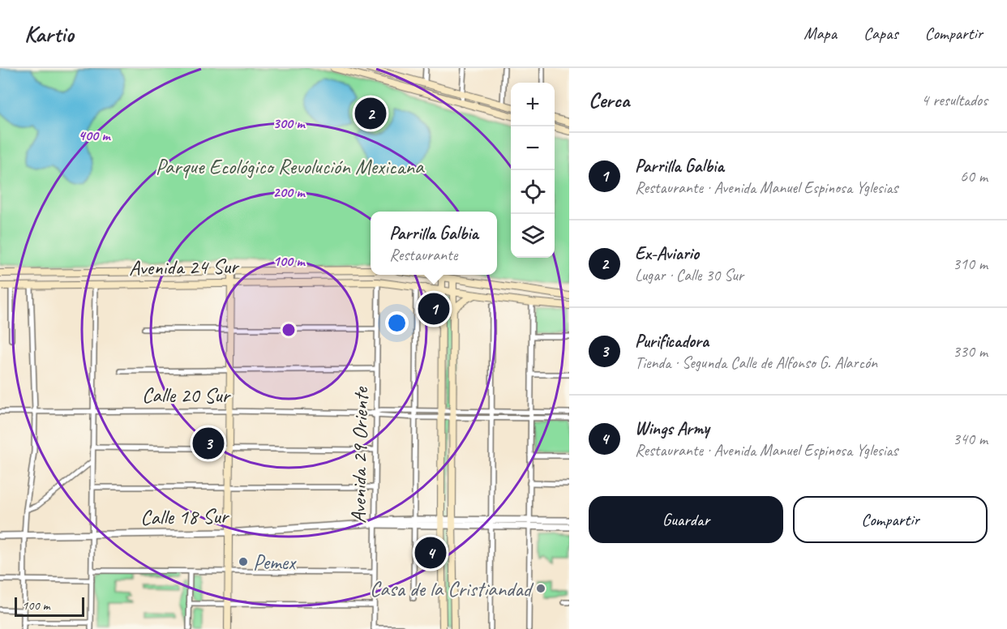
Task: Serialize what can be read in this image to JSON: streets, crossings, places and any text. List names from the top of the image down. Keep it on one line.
{"streets":{"main road":["Avenida 24 Sur"],"street":["Calle 20 Sur","Avenida 29 Oriente","Calle 18 Sur"]},"crossings":[["Avenida 24 Sur","Avenida 29 Oriente"],["Avenida 29 Oriente","Calle 18 Sur"]],"parks":["Parque Ecológico Revolución Mexicana"],"places":["Pemex","Casa de la Cristiandad"],"scale_bar":"100 m","page":{"header":"Kartio","nav":["Mapa","Capas","Compartir"],"heading":["Cerca","4 resultados"],"map_buttons":["+","−"],"pins":["2","1","3","4"],"list":[{"mark":"1","name":"Parrilla Galbia","note":"Restaurante · Avenida Manuel Espinosa Yglesias","value":"60 m"},{"mark":"2","name":"Ex-Aviario","note":"Lugar · Calle 30 Sur","value":"310 m"},{"mark":"3","name":"Purificadora","note":"Tienda · Segunda Calle de Alfonso G. Alarcón","value":"330 m"},{"mark":"4","name":"Wings Army","note":"Restaurante · Avenida Manuel Espinosa Yglesias","value":"340 m"}],"popup":["Parrilla Galbia","Restaurante"],"buttons":["Guardar","Compartir"],"scale":"100 m"},"rings":["300 m","400 m","200 m","100 m"]}
